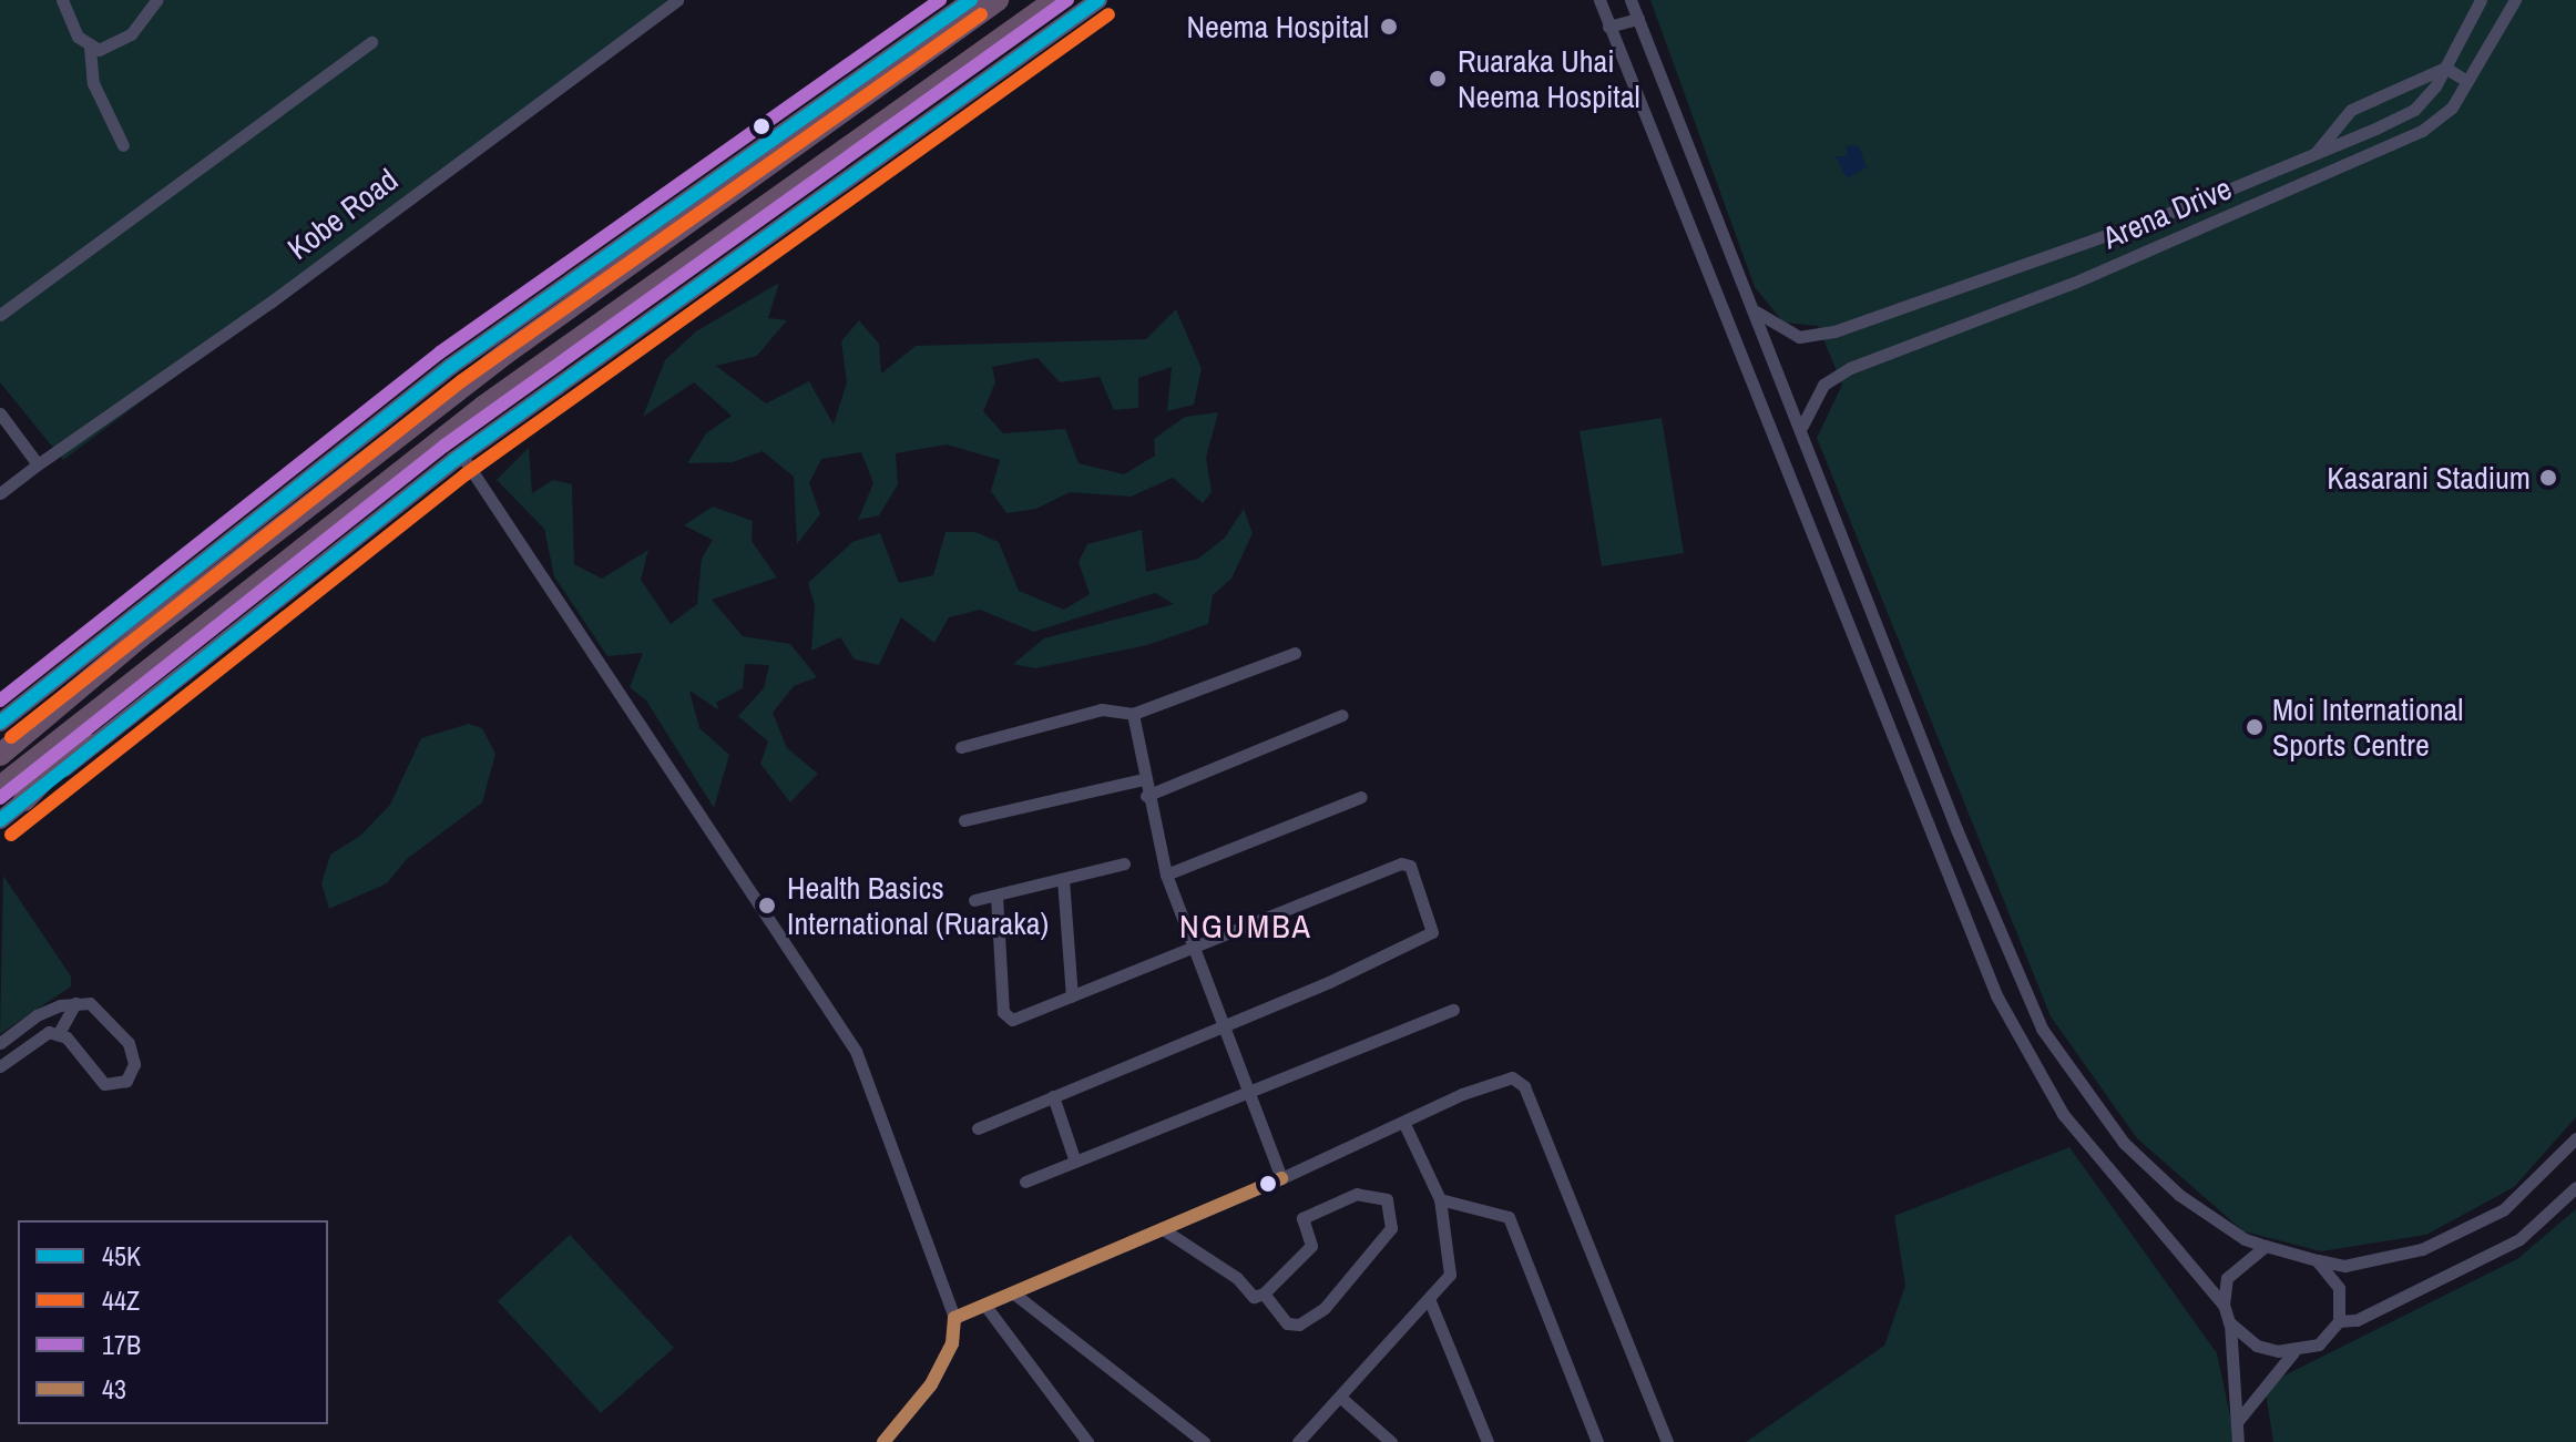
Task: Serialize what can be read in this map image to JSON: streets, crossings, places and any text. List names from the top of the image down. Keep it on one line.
{"streets":{"street":["Arena Drive","Kobe Road"]},"districts":["NGUMBA"],"places":["Neema Hospital","Ruaraka Uhai Neema Hospital","Kasarani Stadium","Moi International Sports Centre","Health Basics International (Ruaraka)"],"lines":["transit line 45K","transit line 17B","transit line 44Z","transit line 43"],"legend":["45K","44Z","17B","43"]}
